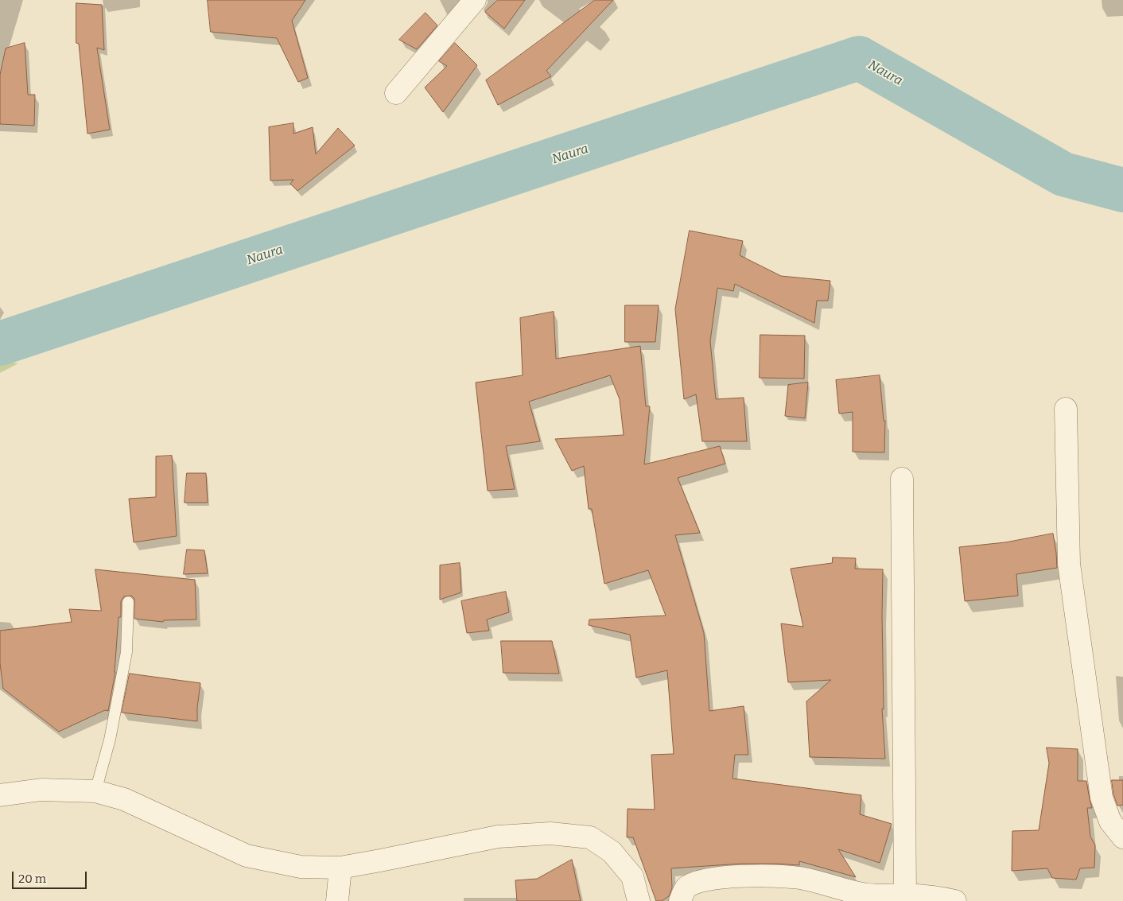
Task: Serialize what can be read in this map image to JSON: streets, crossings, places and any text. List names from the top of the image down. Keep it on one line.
{"water":["Naura"],"scale_bar":"20 m"}
